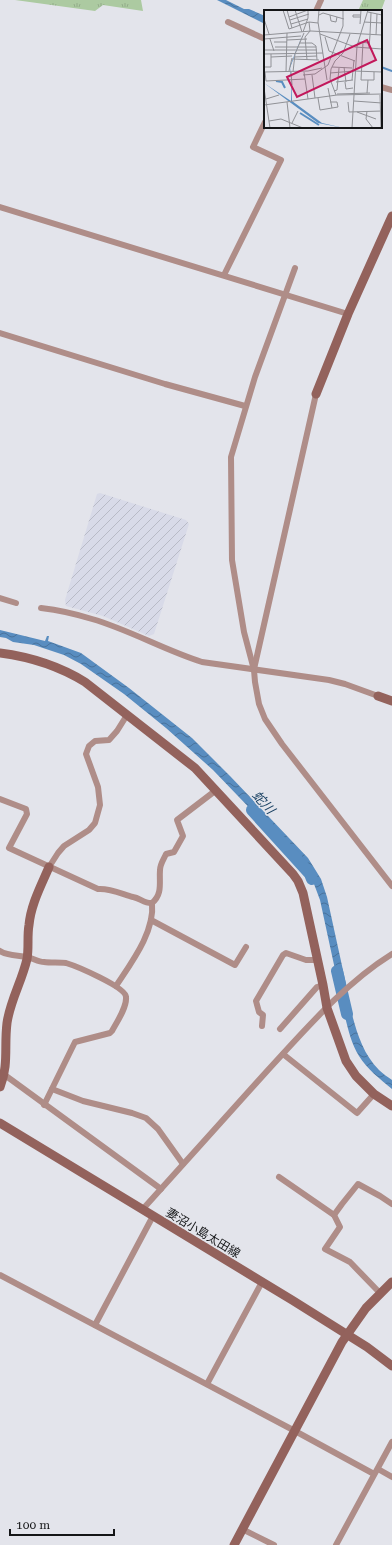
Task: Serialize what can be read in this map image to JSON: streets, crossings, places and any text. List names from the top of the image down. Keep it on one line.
{"streets":{"street":["妻沼小島太田線"]},"water":["蛇川"],"scale_bar":"100 m"}
